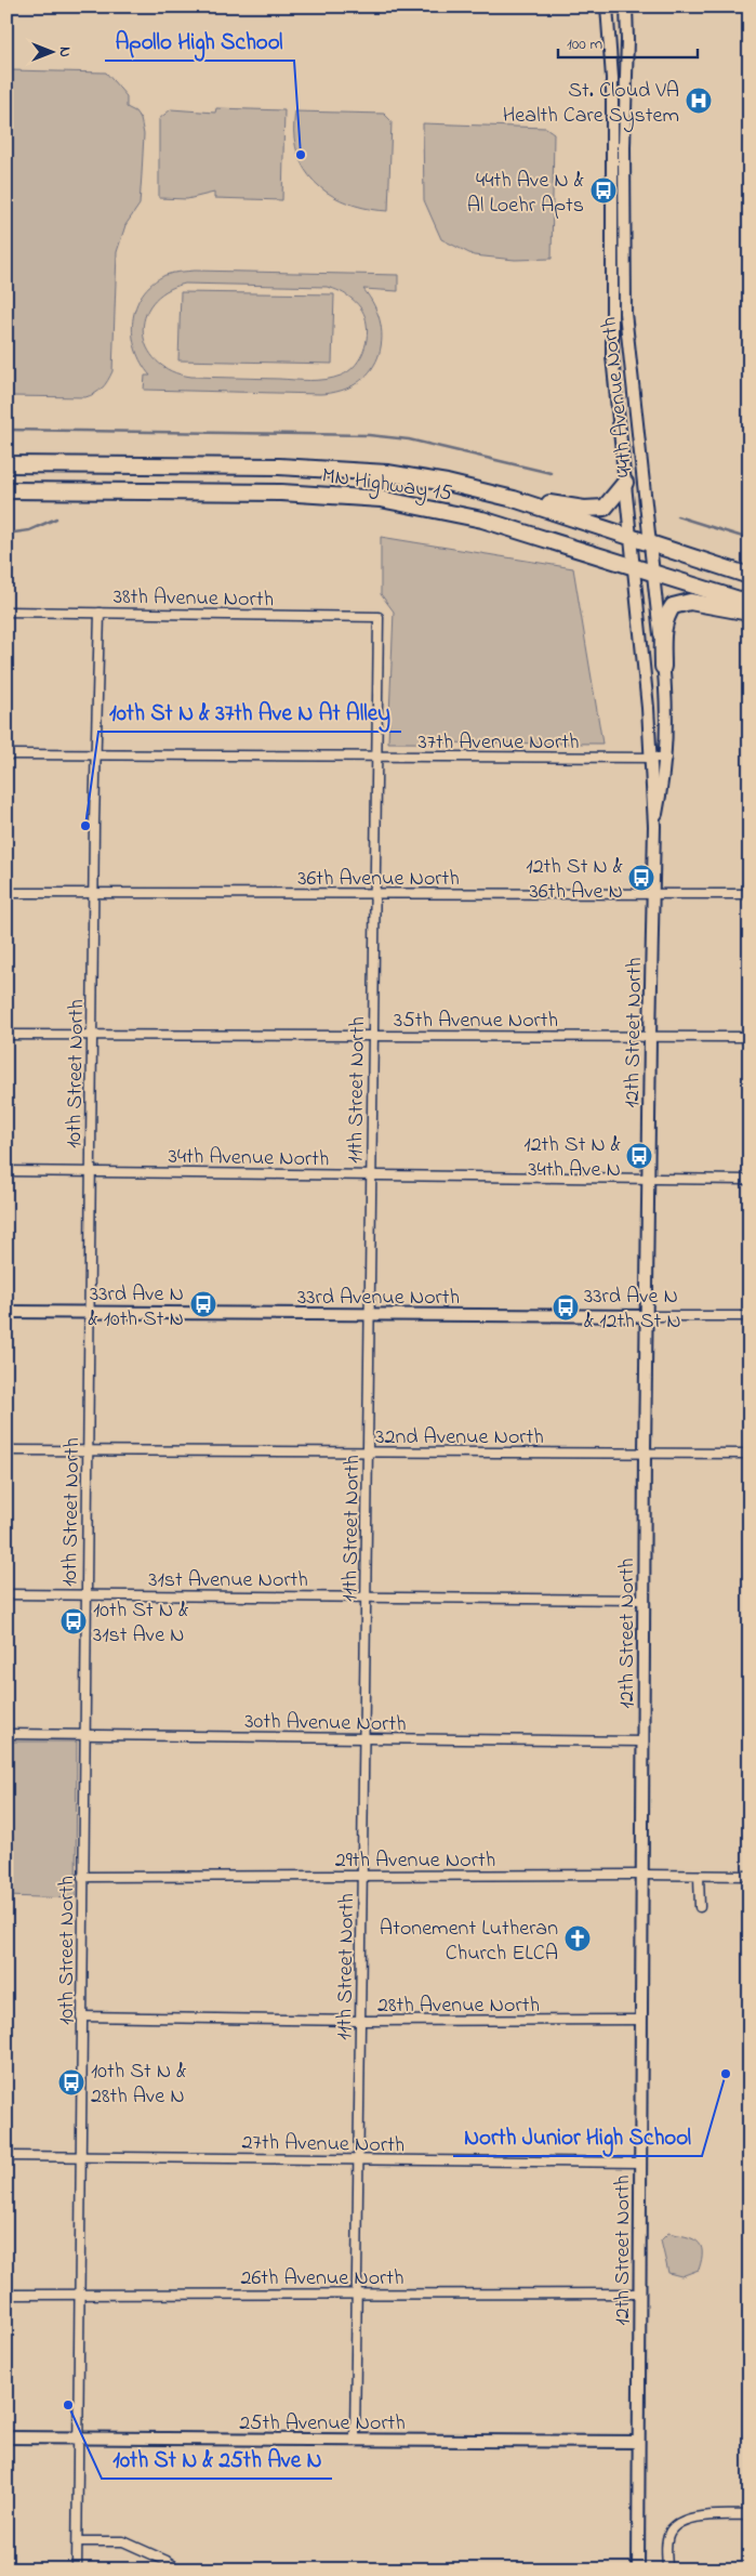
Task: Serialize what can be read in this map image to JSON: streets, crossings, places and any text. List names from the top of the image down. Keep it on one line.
{"streets":{"highway":["MN Highway 15"],"street":["44th Avenue North","38th Avenue North","37th Avenue North","36th Avenue North","35th Avenue North","12th Street North","10th Street North","11th Street North","34th Avenue North","33rd Avenue North","32nd Avenue North","31st Avenue North","30th Avenue North","29th Avenue North","28th Avenue North","27th Avenue North","26th Avenue North","25th Avenue North"]},"crossings":[["44th Avenue North","MN Highway 15"],["44th Avenue North","12th Street North"],["MN Highway 15","12th Street North"],["38th Avenue North","10th Street North"],["38th Avenue North","11th Street North"],["37th Avenue North","12th Street North"],["37th Avenue North","10th Street North"],["37th Avenue North","11th Street North"],["36th Avenue North","12th Street North"],["36th Avenue North","10th Street North"],["36th Avenue North","11th Street North"],["35th Avenue North","12th Street North"],["35th Avenue North","10th Street North"],["35th Avenue North","11th Street North"],["12th Street North","34th Avenue North"],["12th Street North","33rd Avenue North"],["12th Street North","32nd Avenue North"],["12th Street North","31st Avenue North"],["12th Street North","30th Avenue North"],["12th Street North","29th Avenue North"],["12th Street North","28th Avenue North"],["12th Street North","27th Avenue North"],["12th Street North","26th Avenue North"],["12th Street North","25th Avenue North"],["10th Street North","34th Avenue North"],["10th Street North","33rd Avenue North"],["10th Street North","32nd Avenue North"],["10th Street North","31st Avenue North"],["10th Street North","30th Avenue North"],["10th Street North","29th Avenue North"],["10th Street North","28th Avenue North"],["10th Street North","27th Avenue North"],["10th Street North","26th Avenue North"],["10th Street North","25th Avenue North"],["11th Street North","34th Avenue North"],["11th Street North","33rd Avenue North"],["11th Street North","32nd Avenue North"],["11th Street North","31st Avenue North"],["11th Street North","30th Avenue North"],["11th Street North","29th Avenue North"],["11th Street North","28th Avenue North"],["11th Street North","27th Avenue North"],["11th Street North","26th Avenue North"],["11th Street North","25th Avenue North"]],"places":{"hospital":["St. Cloud VA Health Care System"],"other":["Apollo High School","10th St N & 37th Ave N At Alley","North Junior High School","10th St N & 25th Ave N"],"bus stop":["44th Ave N & Al Loehr Apts","12th St N & 36th Ave N","12th St N & 34th Ave N","33rd Ave N & 10th St N","33rd Ave N & 12th St N","10th St N & 31st Ave N","10th St N & 28th Ave N"],"church":["Atonement Lutheran Church ELCA"]},"scale_bar":"100 m","north":"right"}
